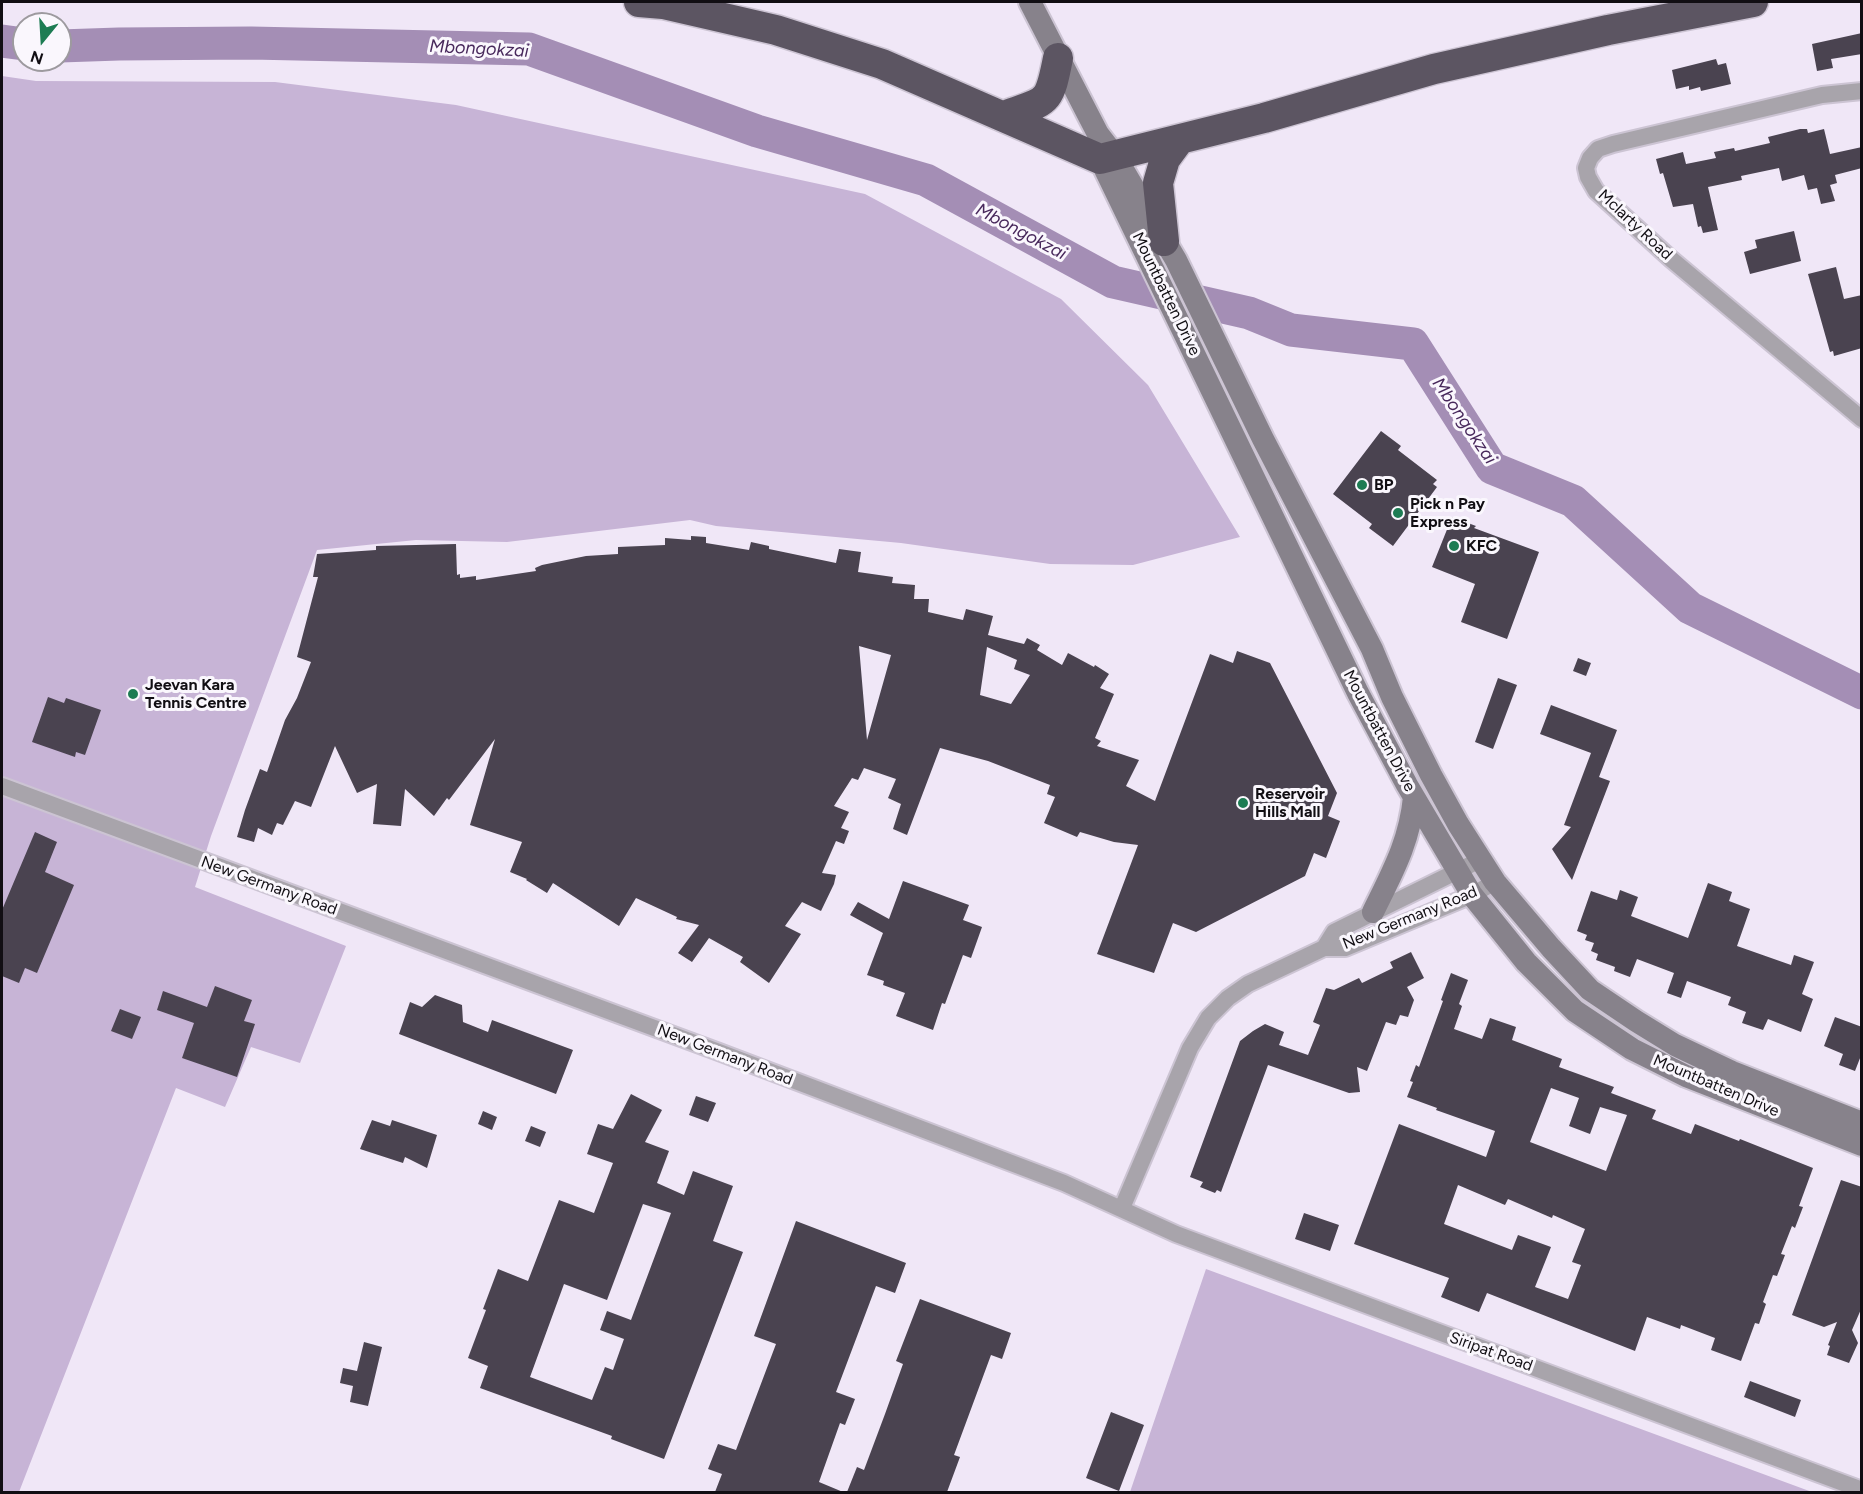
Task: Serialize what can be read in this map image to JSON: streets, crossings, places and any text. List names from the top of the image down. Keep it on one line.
{"streets":{"main road":["Mountbatten Drive"],"street":["Mclarty Road","New Germany Road","Siripat Road"]},"crossings":[["Mountbatten Drive","New Germany Road"],["New Germany Road","Siripat Road"]],"water":["Mbongokzai"],"places":["BP","Pick n Pay Express","KFC","Jeevan Kara Tennis Centre","Reservoir Hills Mall"],"north":"bottom"}
